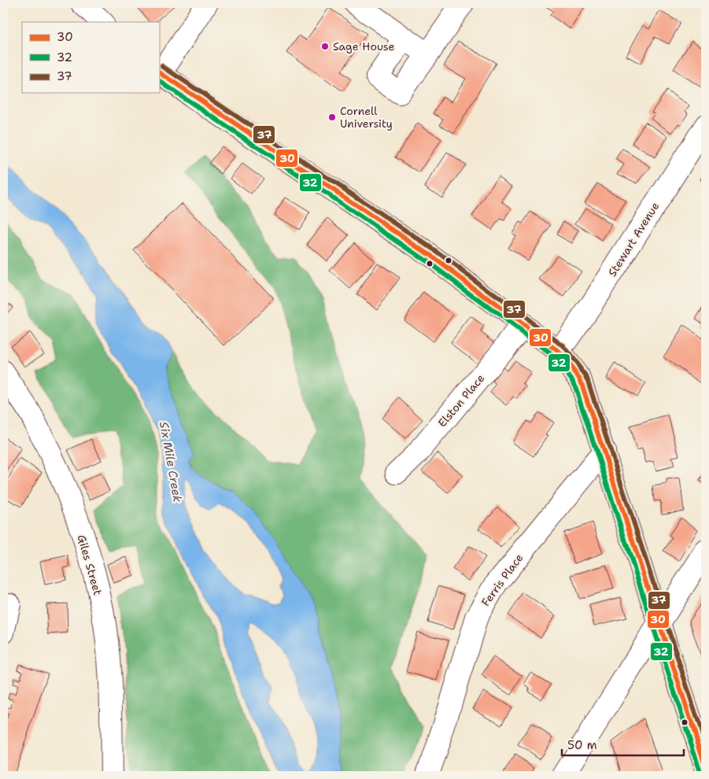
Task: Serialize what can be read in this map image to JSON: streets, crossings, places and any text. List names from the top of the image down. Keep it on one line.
{"streets":{"main road":["Stewart Avenue","Elston Place","Giles Street","Ferris Place"]},"water":["Six Mile Creek"],"places":["Sage House","Cornell University"],"lines":["transit line 37","transit line 30","transit line 32"],"legend":["30","32","37"],"scale_bar":"50 m"}
